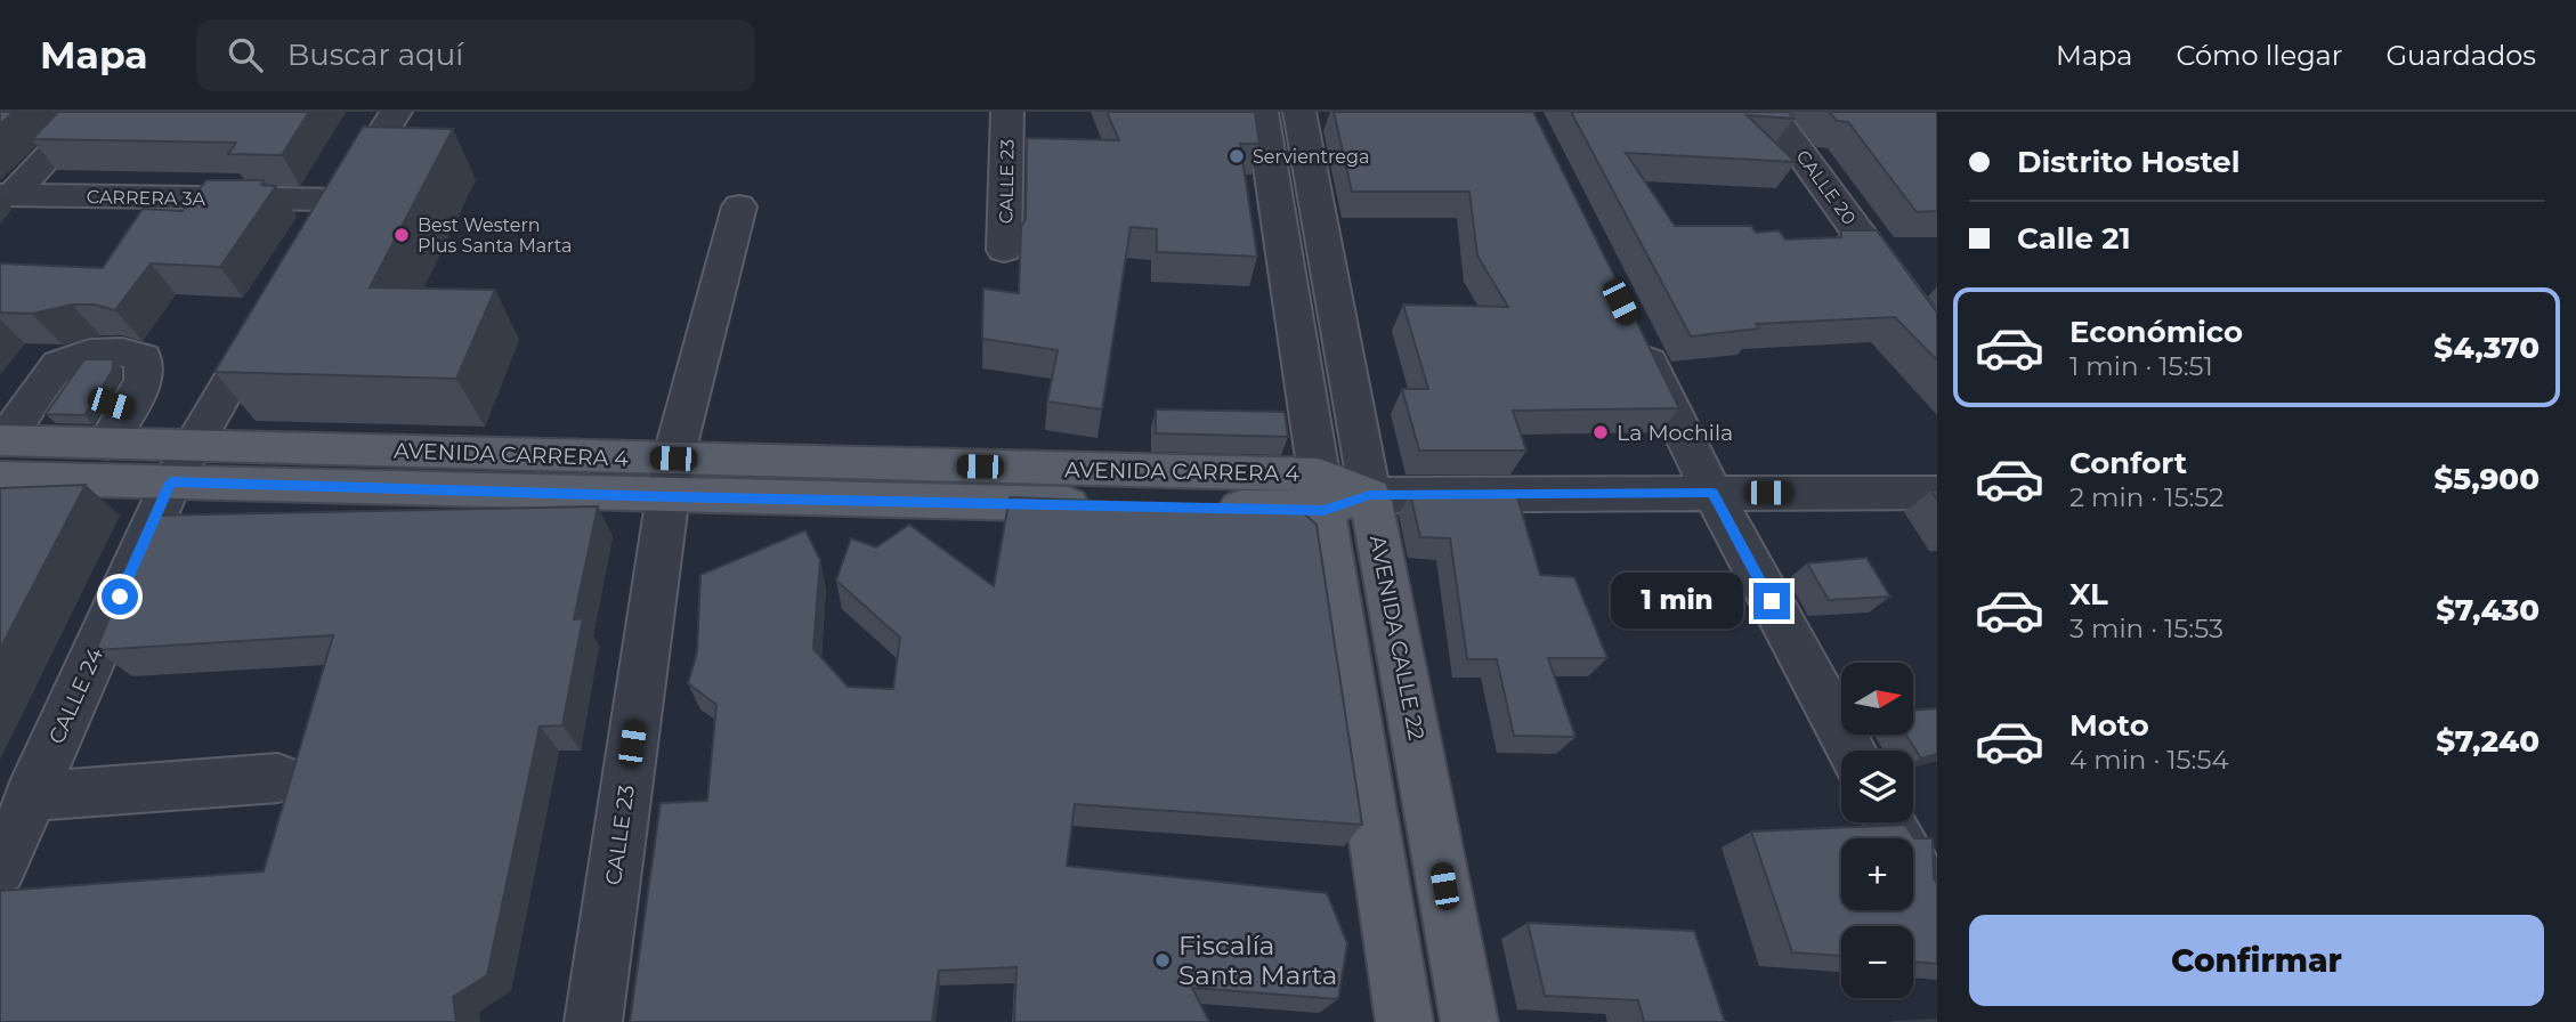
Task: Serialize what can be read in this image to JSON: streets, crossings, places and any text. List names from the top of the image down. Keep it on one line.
{"streets":{"main road":["AVENIDA CARRERA 4","AVENIDA CALLE 22"],"street":["CALLE 23","CALLE 20","CARRERA 3A","CALLE 24"]},"crossings":[["CALLE 23","AVENIDA CARRERA 4"],["AVENIDA CARRERA 4","AVENIDA CALLE 22"],["AVENIDA CARRERA 4","CALLE 24"]],"places":["Servientrega","Best Western Plus Santa Marta","La Mochila","Fiscalía Santa Marta"],"north":"right","page":{"header":"Mapa","search":"Buscar aquí","nav":["Mapa","Cómo llegar","Guardados"],"banner":["Distrito Hostel","Calle 21"],"list":[{"name":"Económico","note":"1 min · 15:51","value":"$4,370"},{"name":"Confort","note":"2 min · 15:52","value":"$5,900"},{"name":"XL","note":"3 min · 15:53","value":"$7,430"},{"name":"Moto","note":"4 min · 15:54","value":"$7,240"}],"bubble":"1 min","map_buttons":["+","−"],"buttons":"Confirmar"}}
